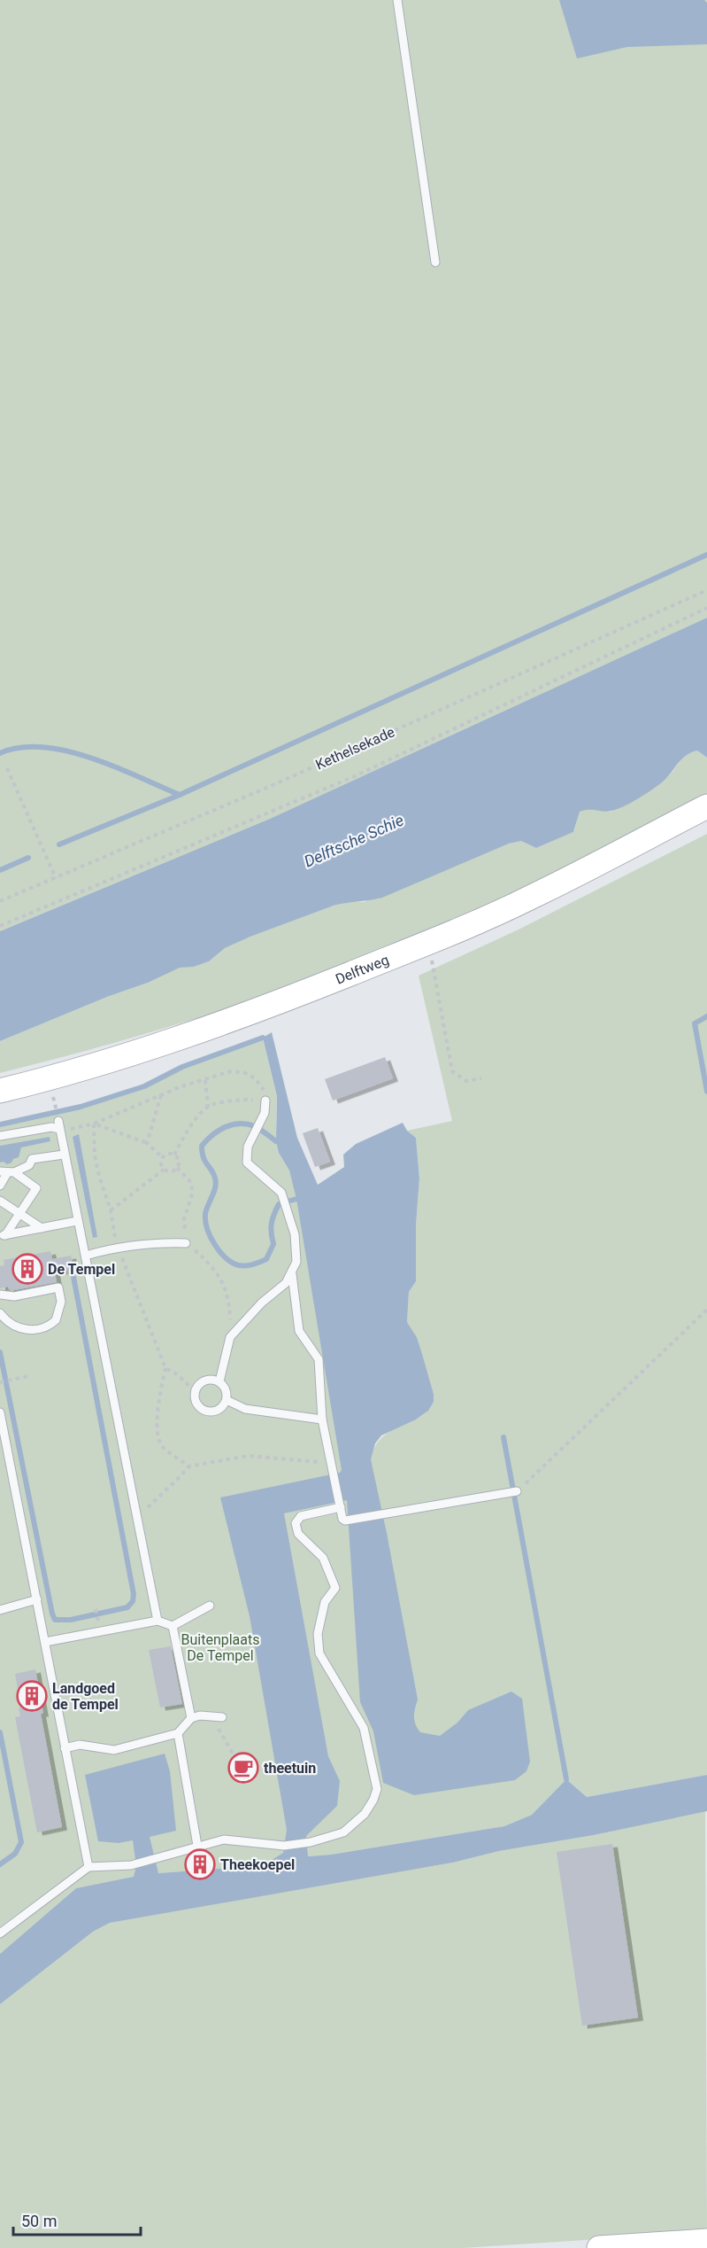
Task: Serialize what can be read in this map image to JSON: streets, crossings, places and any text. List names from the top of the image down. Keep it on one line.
{"streets":{"street":["Delftweg"],"path":["Kethelsekade"]},"water":["Delftsche Schie"],"parks":["Buitenplaats De Tempel"],"places":{"building":["De Tempel","Landgoed de Tempel","Theekoepel"],"cafe":["theetuin"]},"scale_bar":"50 m"}
